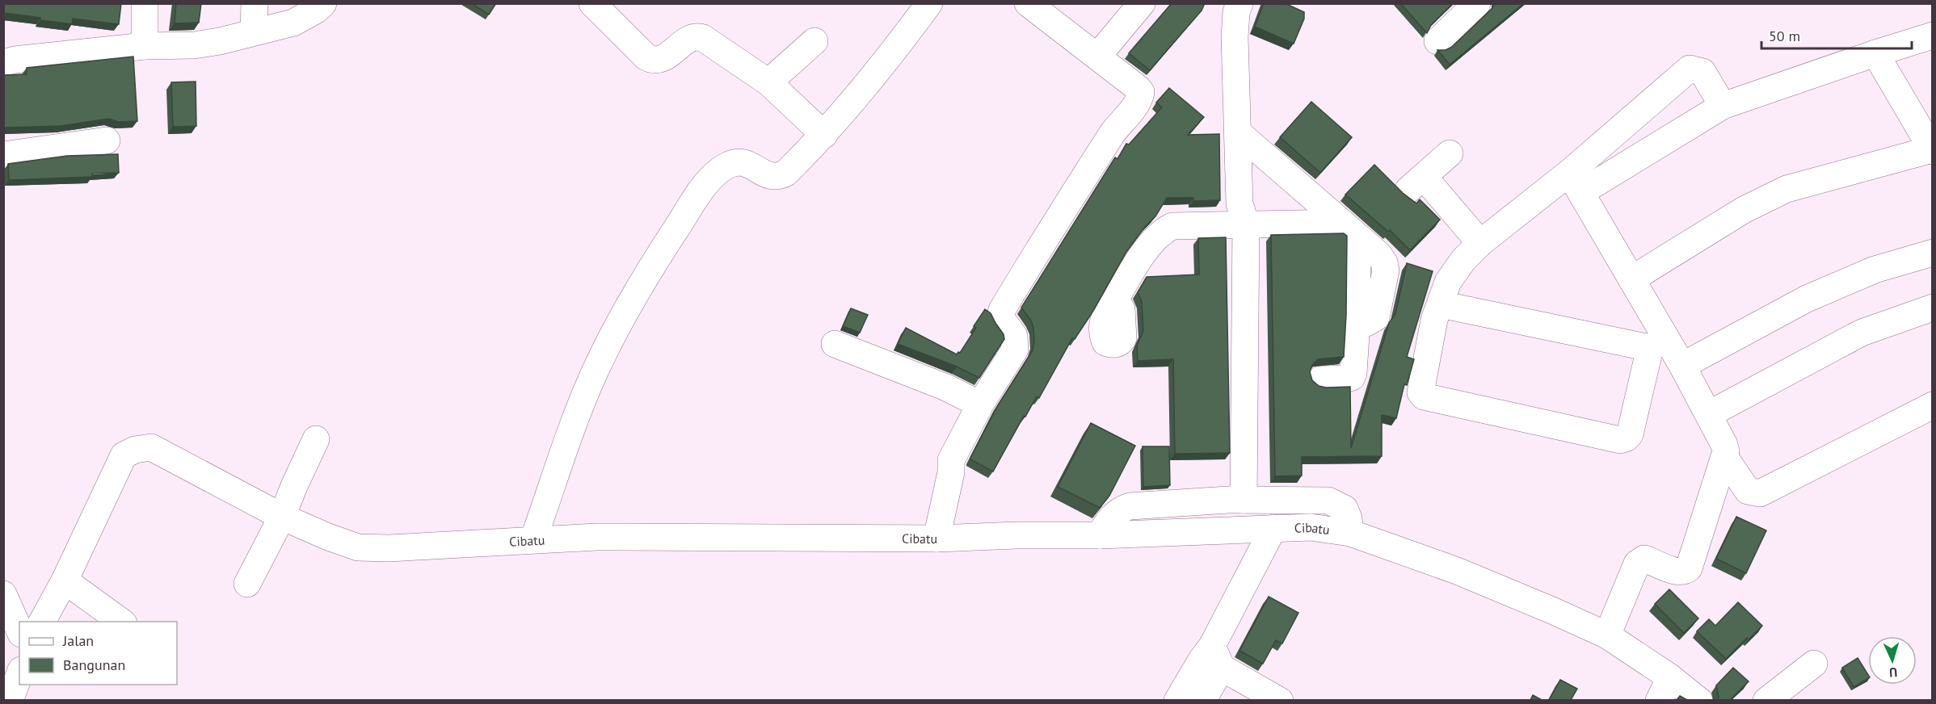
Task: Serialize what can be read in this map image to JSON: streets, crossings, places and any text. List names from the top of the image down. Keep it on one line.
{"streets":{"street":["Cibatu"]},"legend":["Jalan","Bangunan"],"scale_bar":"50 m","north":"bottom"}
